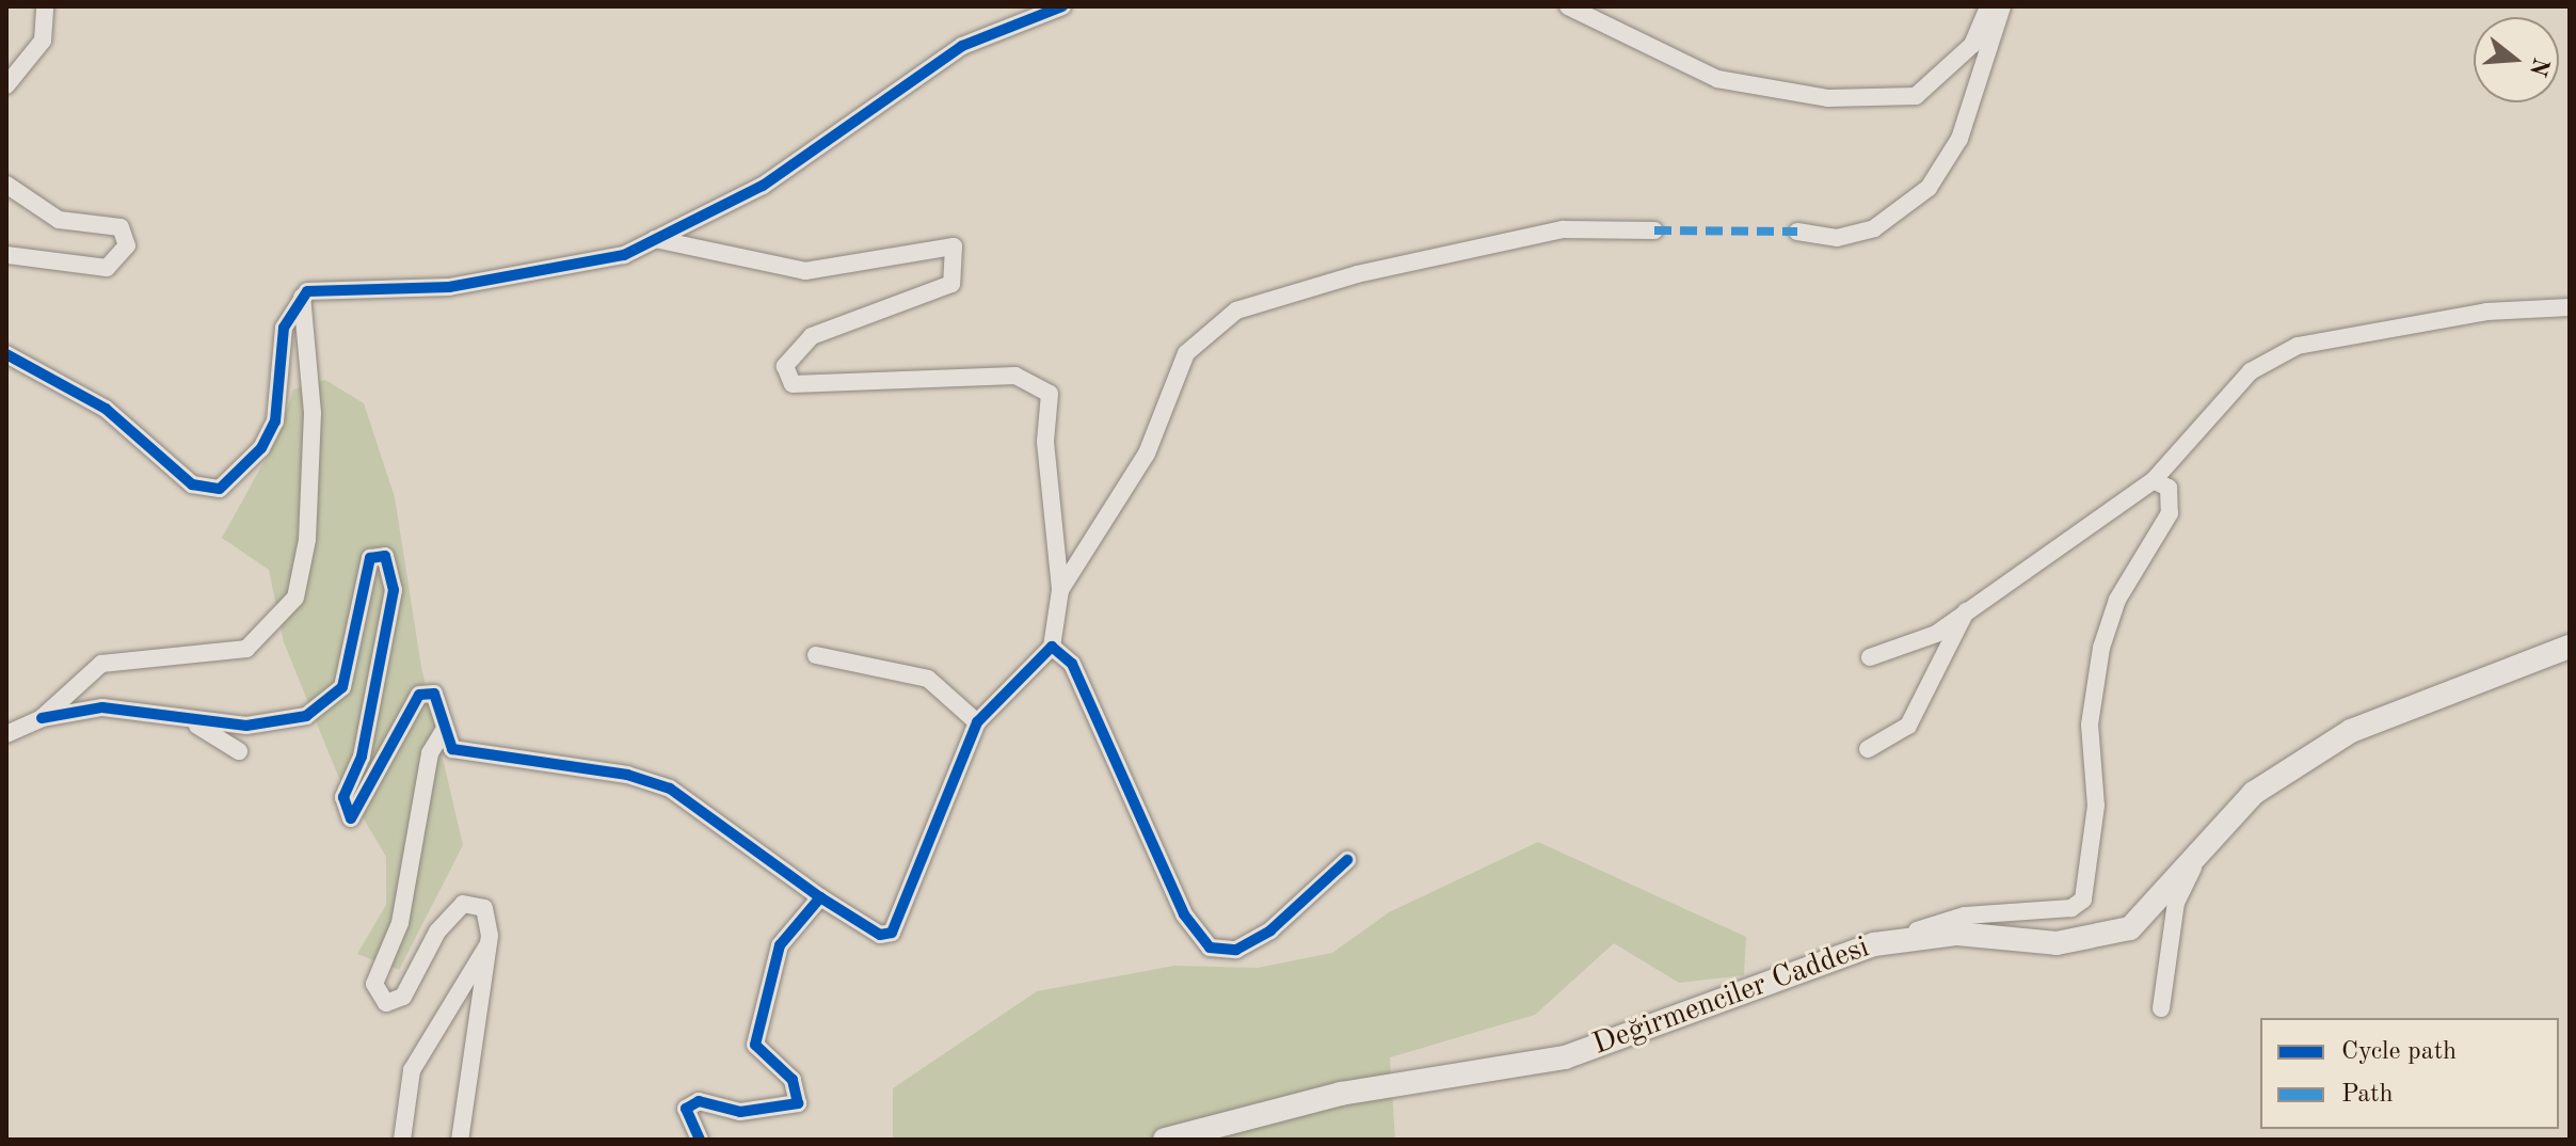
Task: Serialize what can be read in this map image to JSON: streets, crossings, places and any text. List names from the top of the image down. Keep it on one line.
{"streets":{"main road":["Değirmenciler Caddesi"]},"legend":["Cycle path","Path"],"north":"right"}
